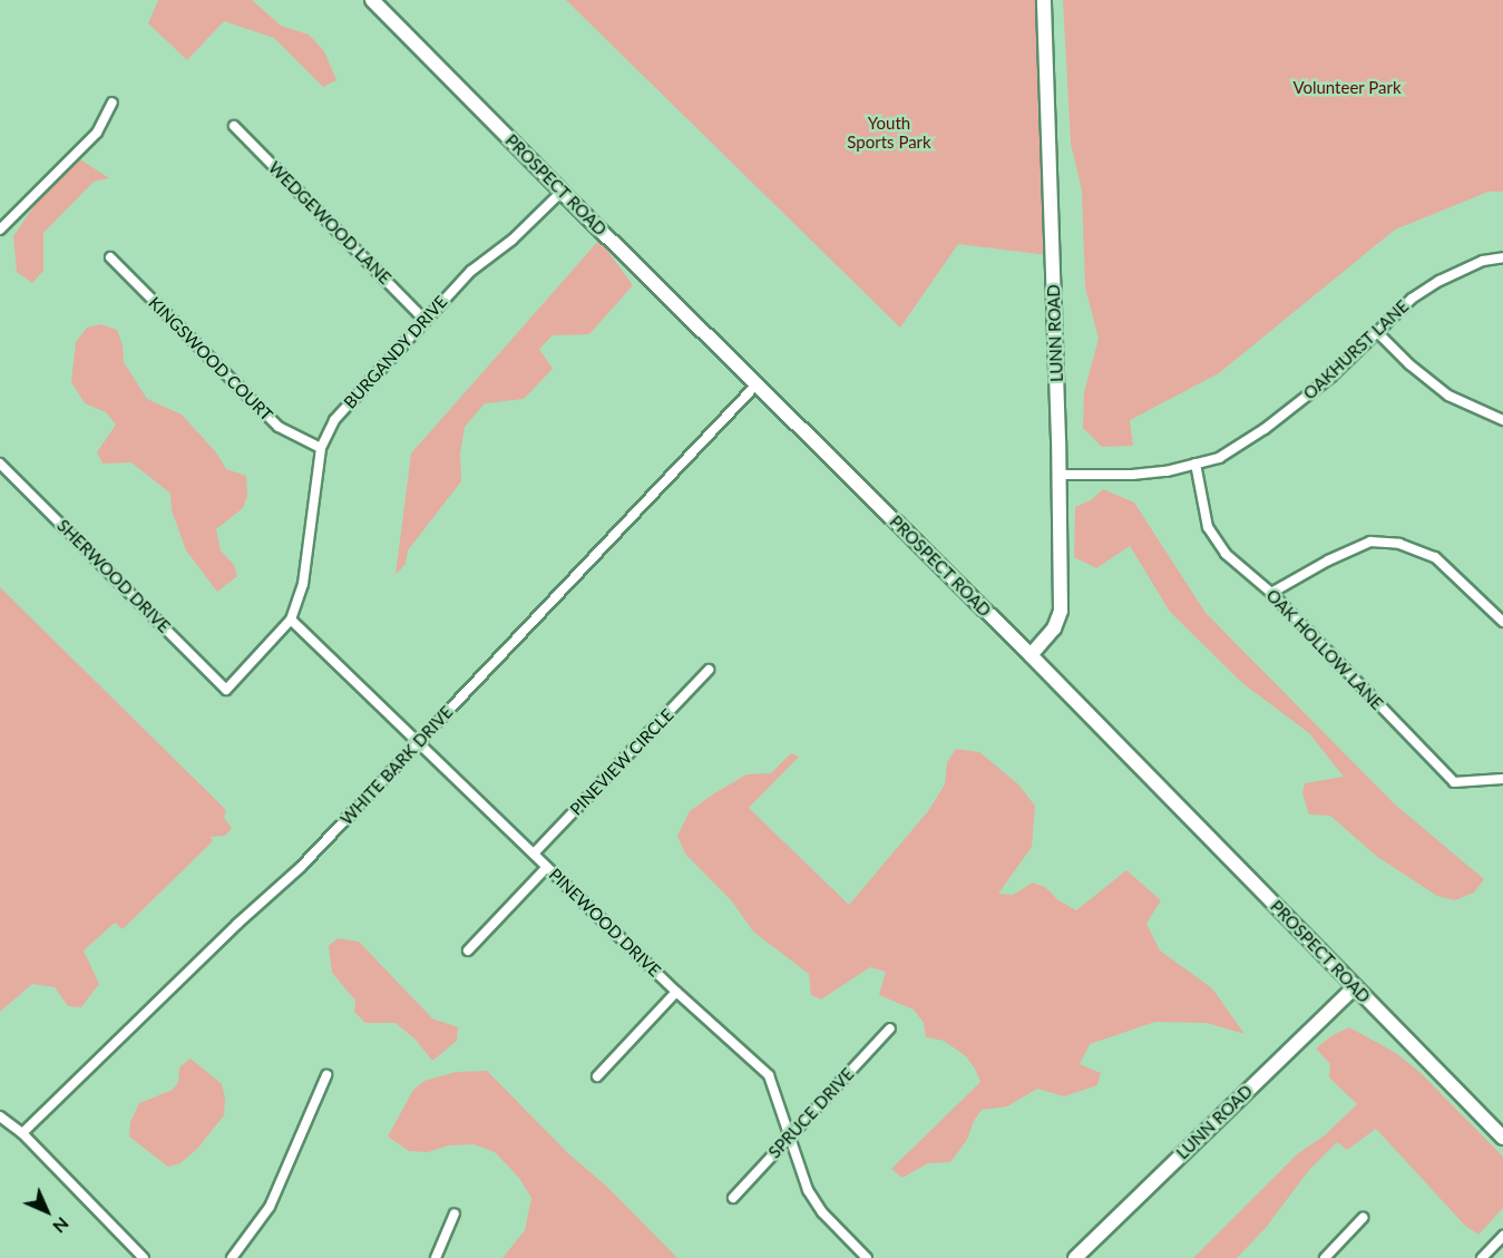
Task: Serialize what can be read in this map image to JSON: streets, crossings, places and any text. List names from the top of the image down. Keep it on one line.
{"streets":{"street":["PROSPECT ROAD","WEDGEWOOD LANE","LUNN ROAD","OAKHURST LANE","BURGANDY DRIVE","KINGSWOOD COURT","SHERWOOD DRIVE","OAK HOLLOW LANE","PINEVIEW CIRCLE","WHITE BARK DRIVE","PINEWOOD DRIVE","SPRUCE DRIVE"]},"crossings":[["PROSPECT ROAD","LUNN ROAD"],["PROSPECT ROAD","BURGANDY DRIVE"],["PROSPECT ROAD","WHITE BARK DRIVE"],["WEDGEWOOD LANE","BURGANDY DRIVE"],["LUNN ROAD","OAKHURST LANE"],["OAKHURST LANE","OAK HOLLOW LANE"],["BURGANDY DRIVE","KINGSWOOD COURT"],["BURGANDY DRIVE","SHERWOOD DRIVE"],["BURGANDY DRIVE","PINEWOOD DRIVE"],["PINEVIEW CIRCLE","PINEWOOD DRIVE"],["WHITE BARK DRIVE","PINEWOOD DRIVE"],["PINEWOOD DRIVE","SPRUCE DRIVE"]],"parks":["Volunteer Park","Youth Sports Park"],"north":"bottom right"}
